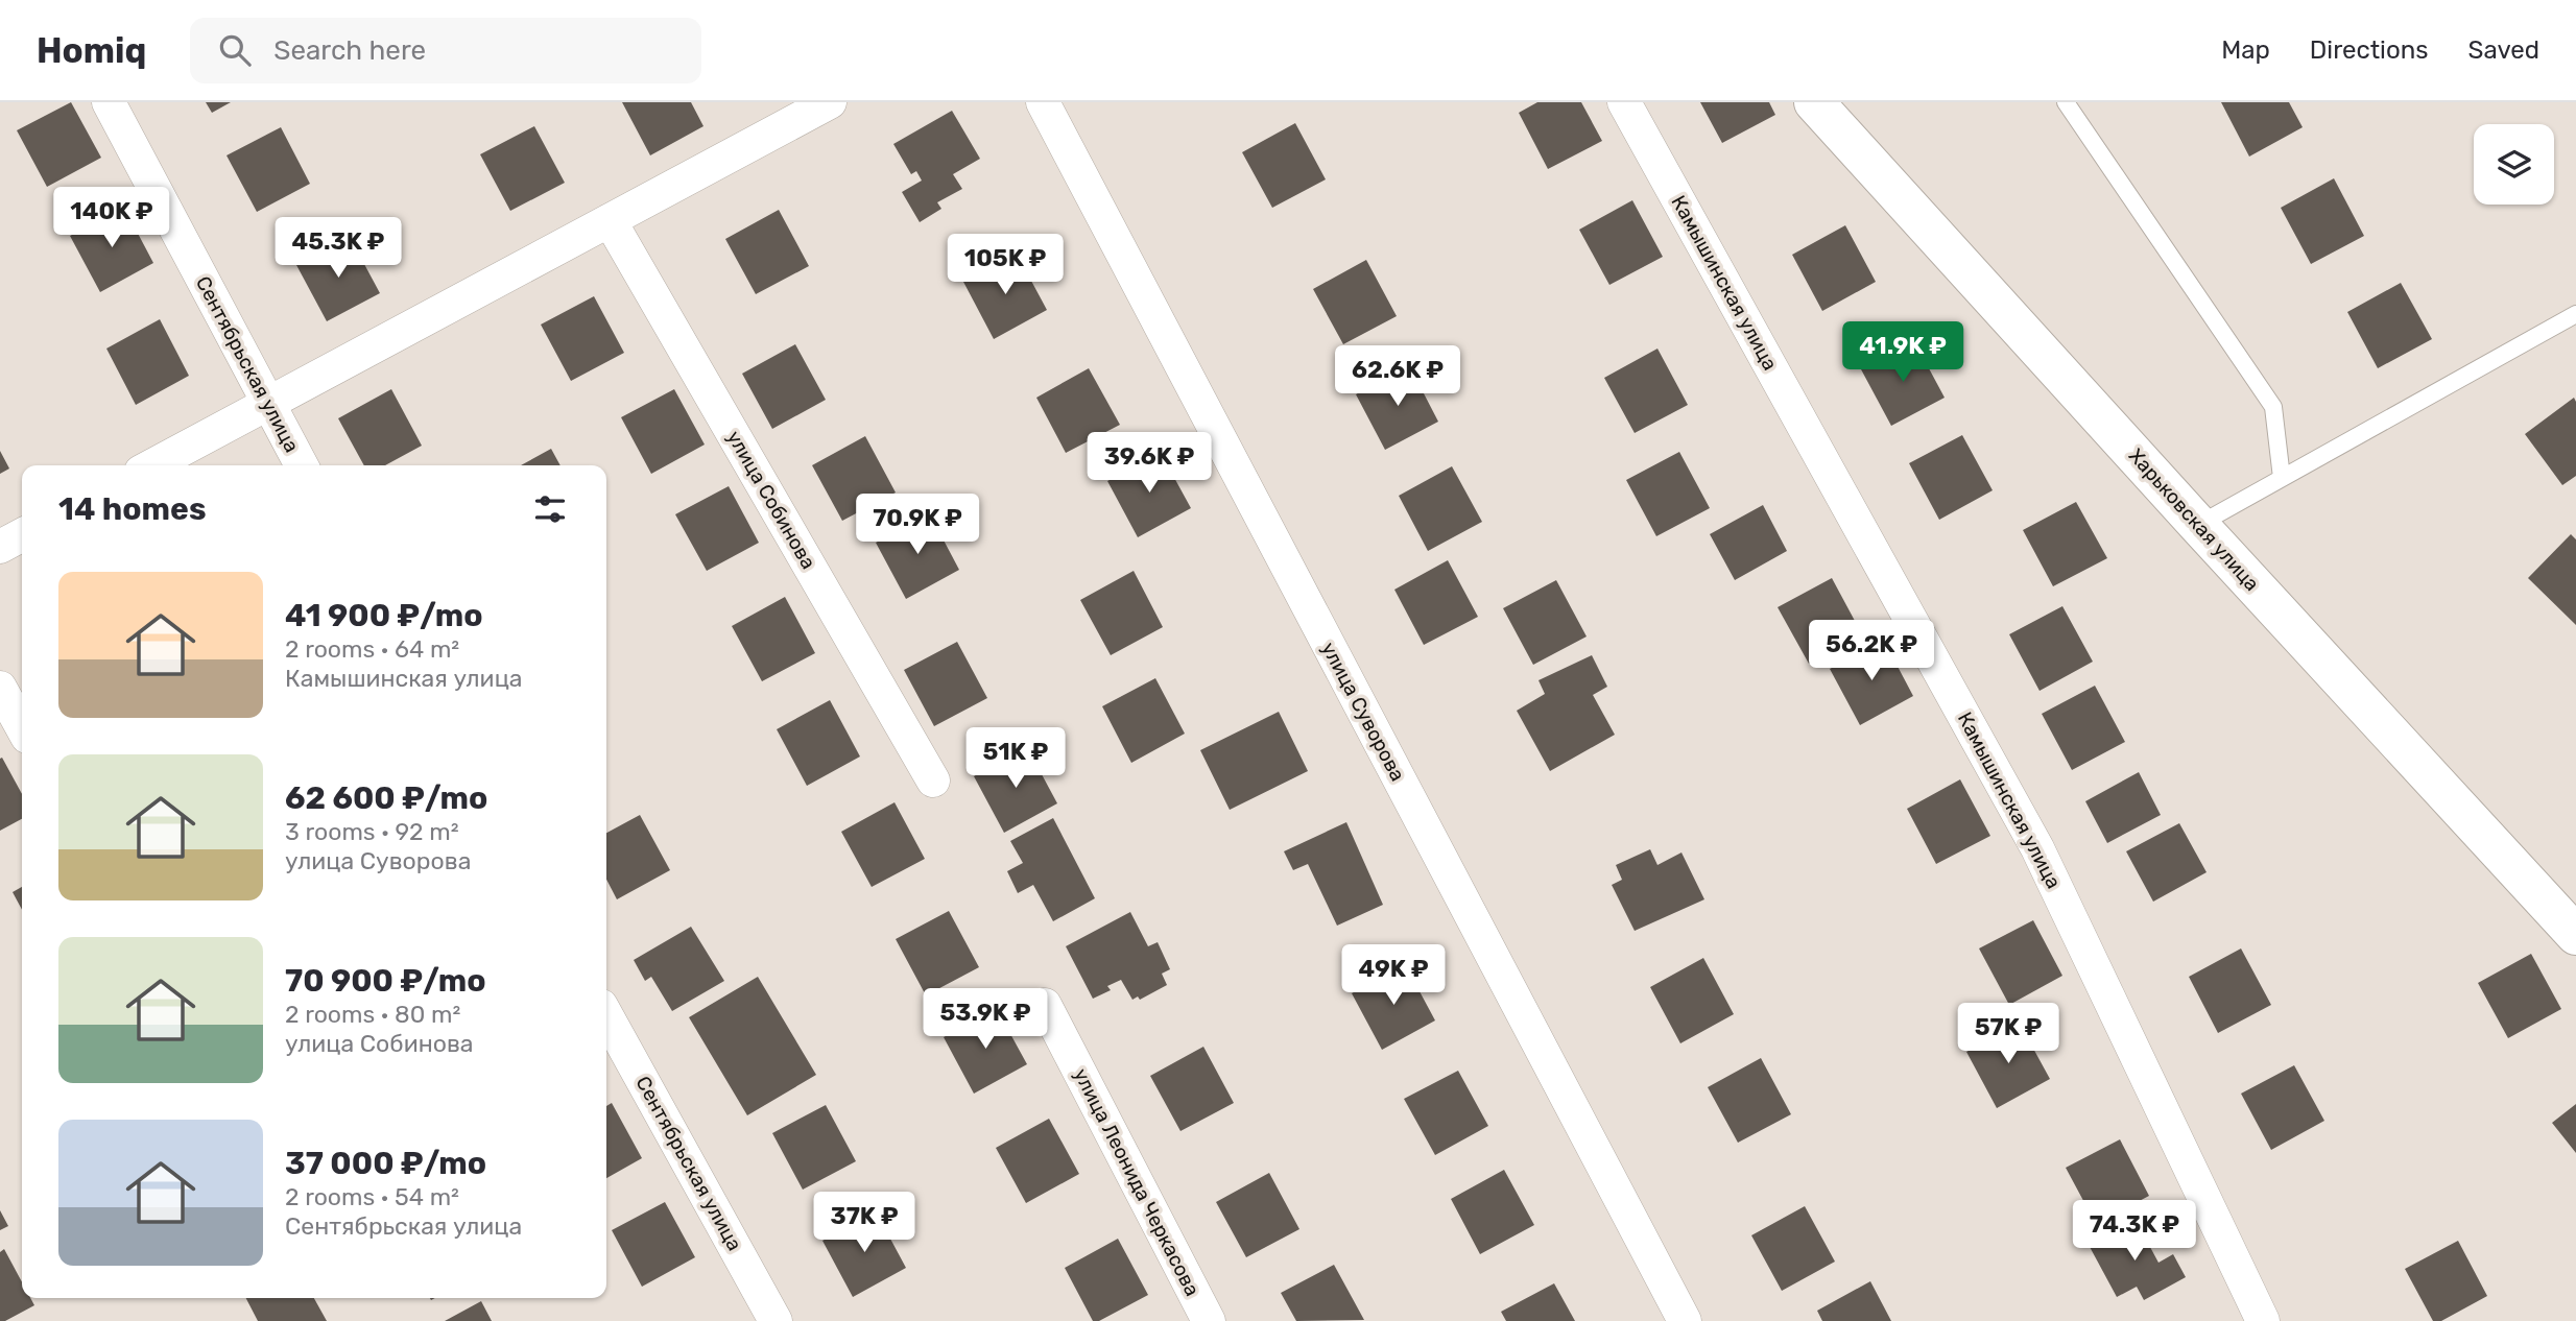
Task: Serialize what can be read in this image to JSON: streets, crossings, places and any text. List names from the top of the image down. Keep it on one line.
{"streets":{"street":["Камышинская улица","Сентябрьская улица","улица Собинова","Харьковская улица","улица Суворова","улица Леонида Черкасова"]},"page":{"header":"Homiq","search":"Search here","nav":["Map","Directions","Saved"],"price":["140K ₽","45.3K ₽","105K ₽","41.9K ₽","62.6K ₽","39.6K ₽","70.9K ₽","56.2K ₽","51K ₽","49K ₽","53.9K ₽","57K ₽","37K ₽","74.3K ₽"],"heading":"14 homes","list":[{"name":"41 900 ₽/mo","note":"2 rooms · 64 m² · Камышинская улица"},{"name":"62 600 ₽/mo","note":"3 rooms · 92 m² · улица Суворова"},{"name":"70 900 ₽/mo","note":"2 rooms · 80 m² · улица Собинова"},{"name":"37 000 ₽/mo","note":"2 rooms · 54 m² · Сентябрьская улица"}]}}
